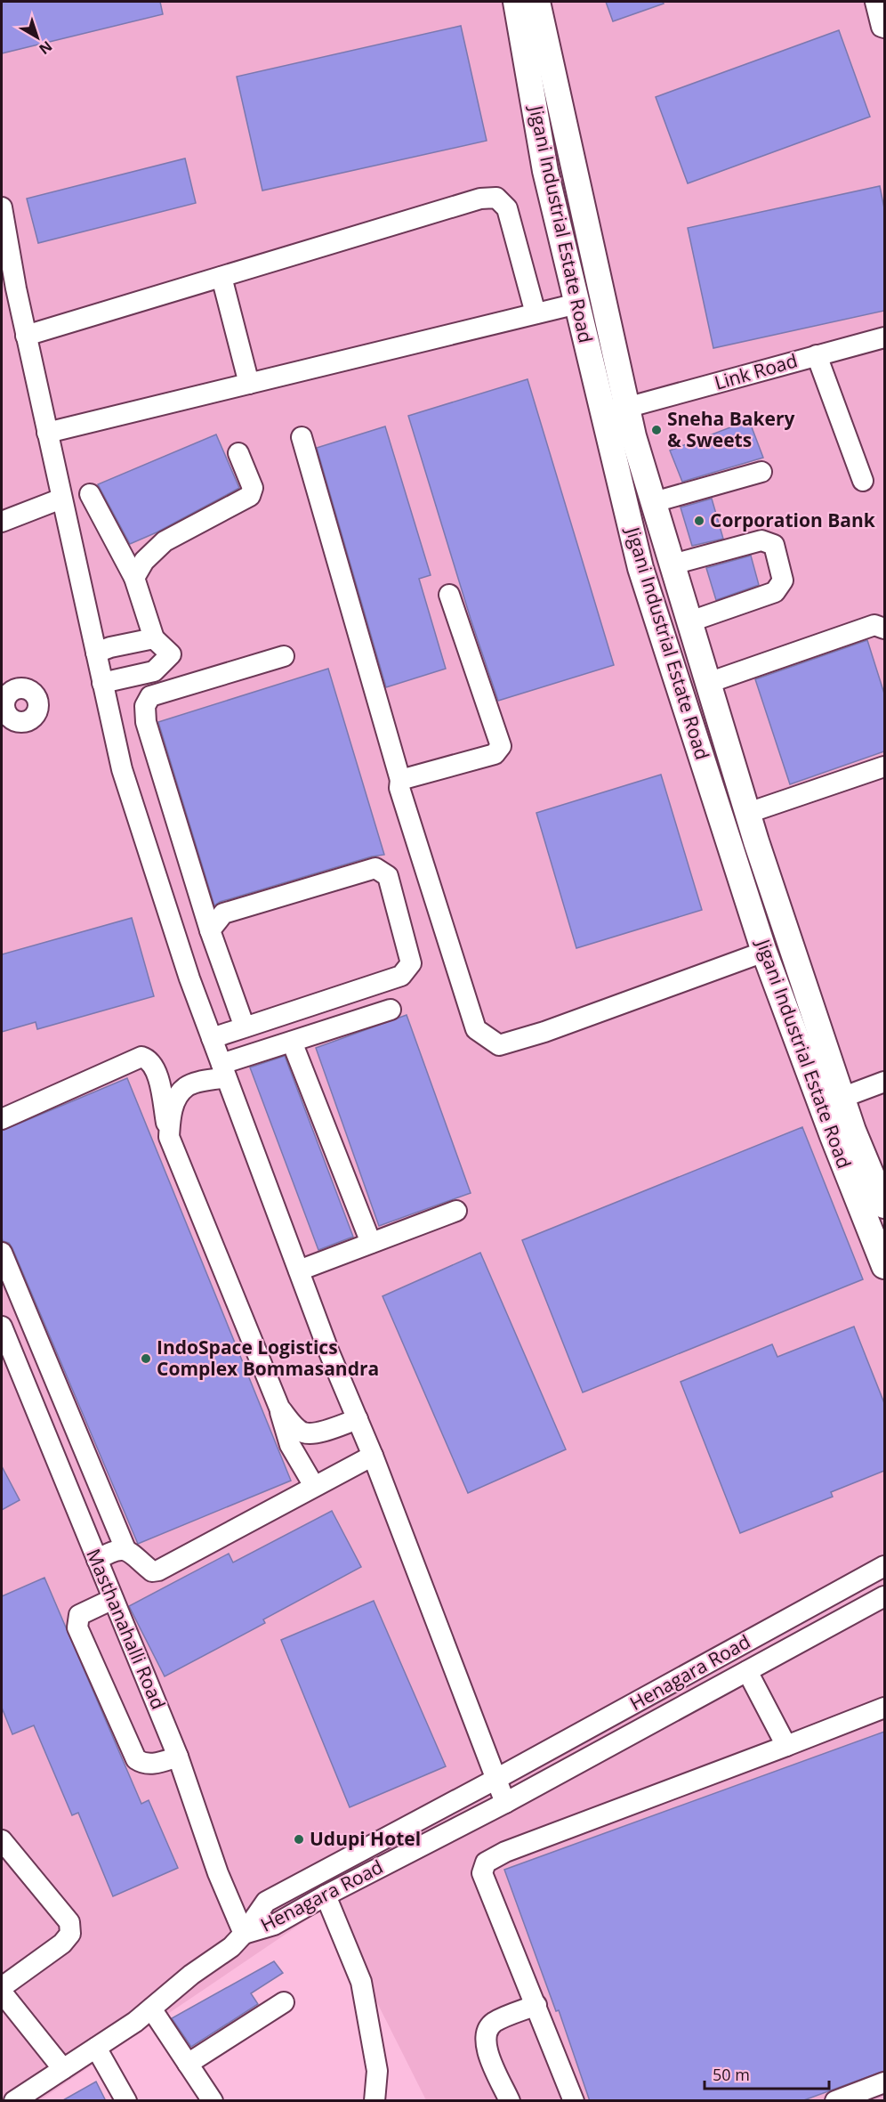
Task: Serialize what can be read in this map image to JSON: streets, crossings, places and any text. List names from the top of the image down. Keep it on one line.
{"streets":{"main road":["Jigani Industrial Estate Road"],"street":["Link Road","Masthanahalli Road","Henagara Road"]},"crossings":[["Jigani Industrial Estate Road","Link Road"],["Masthanahalli Road","Henagara Road"]],"places":["Sneha Bakery & Sweets","Corporation Bank","IndoSpace Logistics Complex Bommasandra","Udupi Hotel"],"scale_bar":"50 m","north":"bottom right"}
